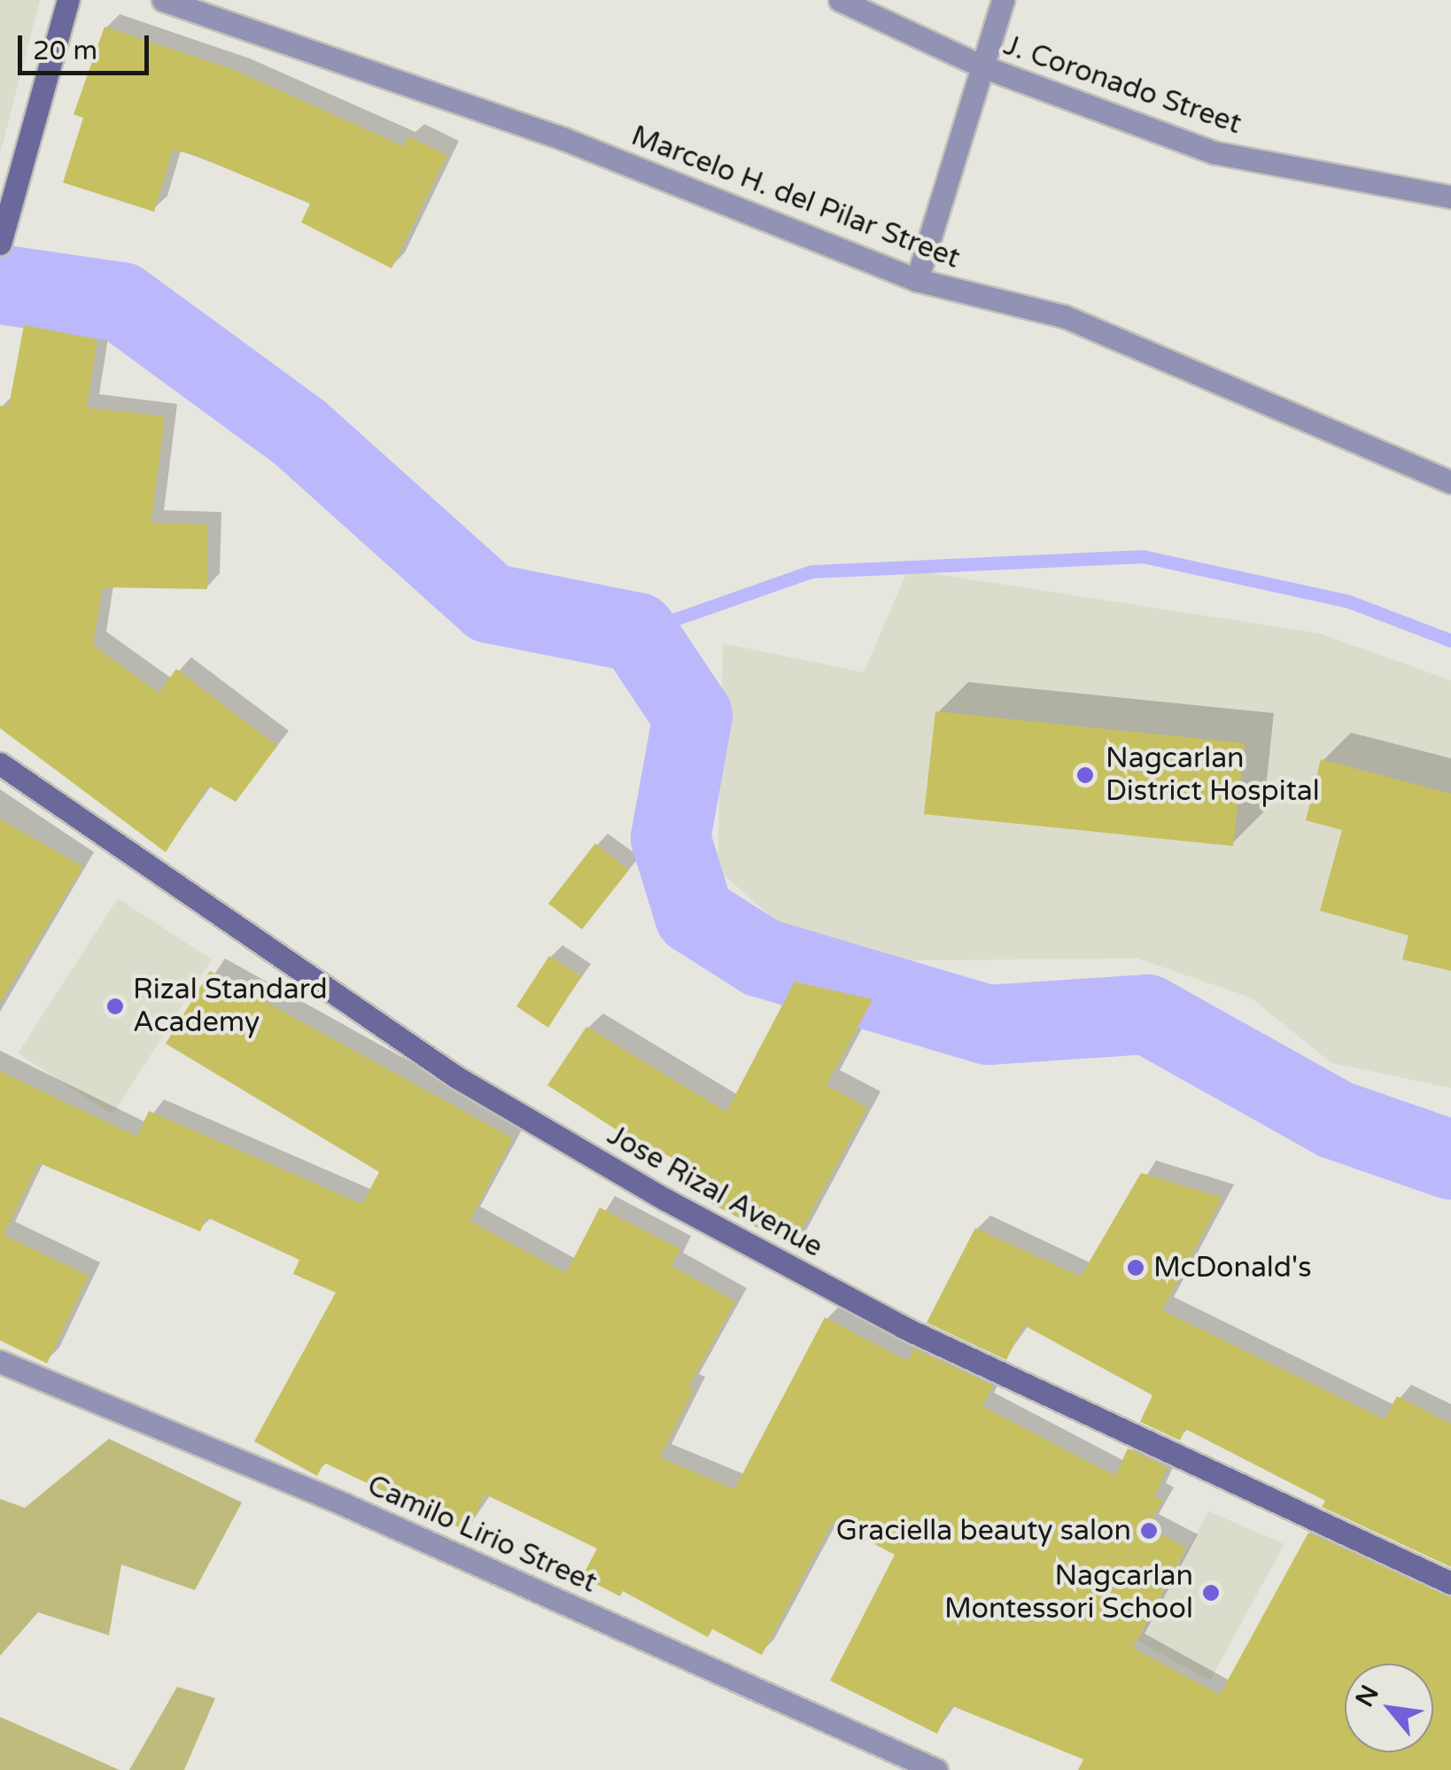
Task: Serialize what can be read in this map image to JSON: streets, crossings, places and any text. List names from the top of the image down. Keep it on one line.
{"streets":{"main road":["Jose Rizal Avenue"],"street":["J. Coronado Street","Marcelo H. del Pilar Street","Camilo Lirio Street"]},"places":["Nagcarlan District Hospital","Rizal Standard Academy","McDonald's","Graciella beauty salon","Nagcarlan Montessori School"],"scale_bar":"20 m","north":"top left"}
